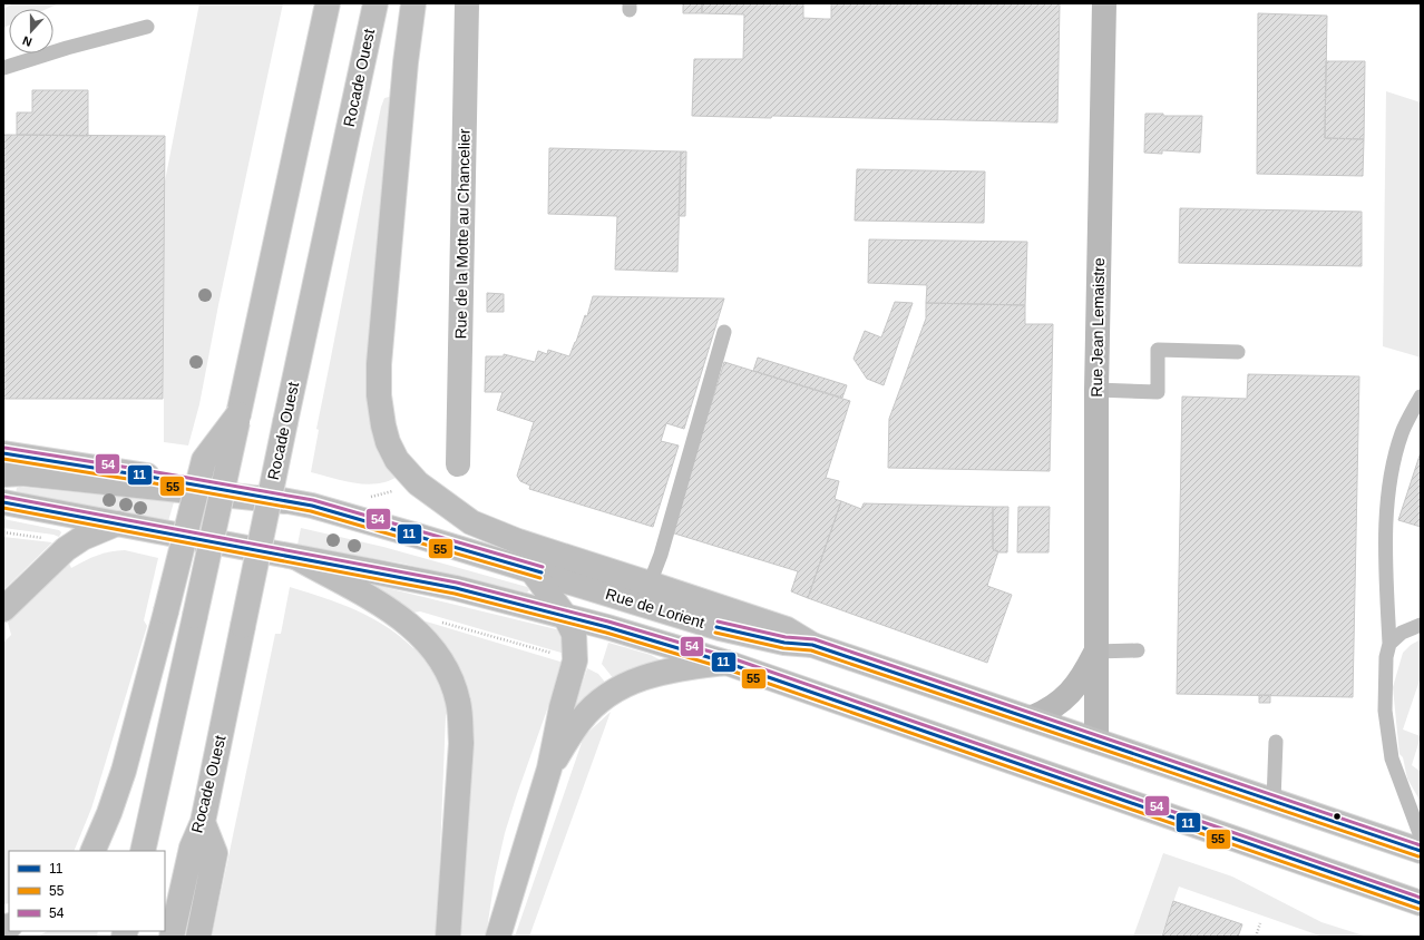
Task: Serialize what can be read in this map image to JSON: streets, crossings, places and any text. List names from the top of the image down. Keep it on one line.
{"streets":{"main road":["Rocade Ouest","Rue de la Motte au Chancelier","Rue de Lorient"],"street":["Rue Jean Lemaistre"]},"crossings":[["Rue Jean Lemaistre","Rue de Lorient"]],"lines":["transit line 54","transit line 11","transit line 55"],"legend":["11","55","54"],"north":"bottom"}
